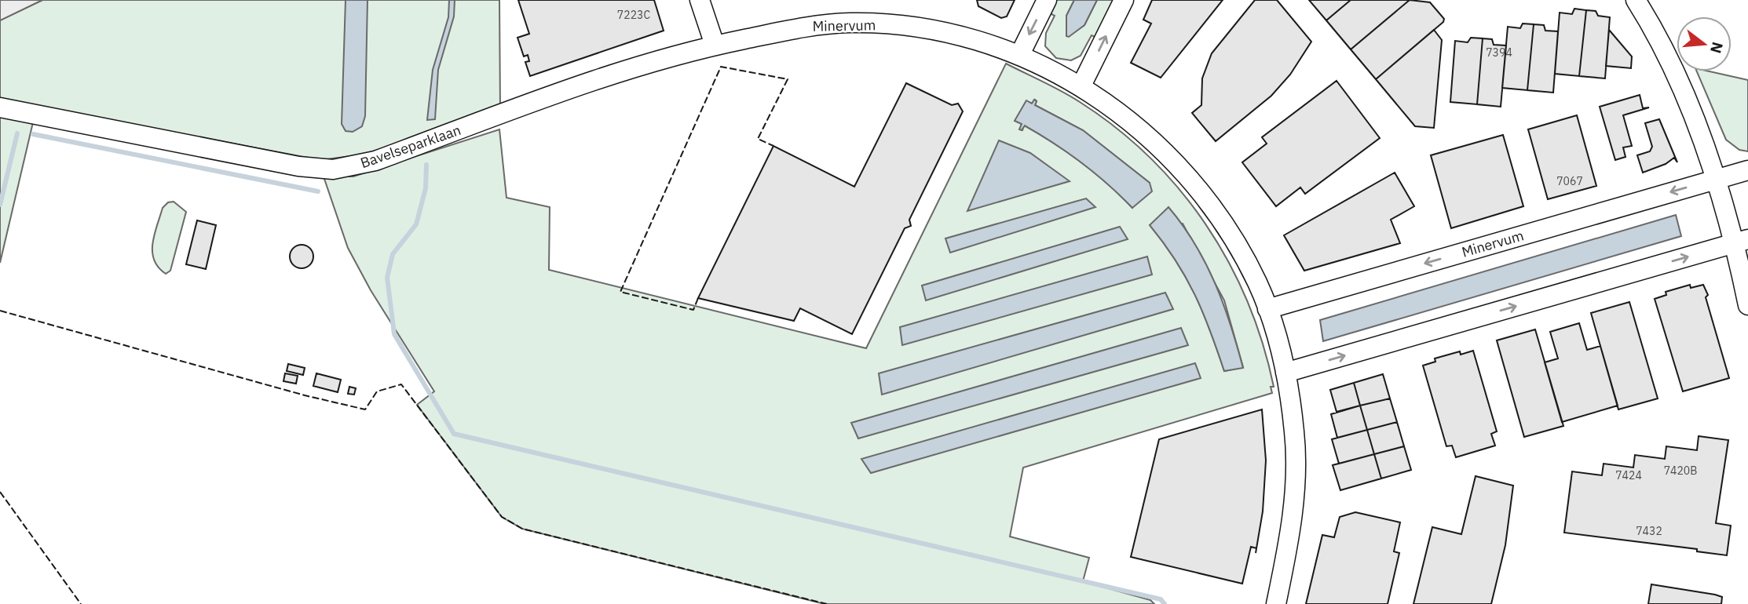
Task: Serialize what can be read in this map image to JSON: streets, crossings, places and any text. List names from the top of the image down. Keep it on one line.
{"streets":{"street":["Minervum","Bavelseparklaan"]},"crossings":[["Minervum","Bavelseparklaan"]],"house_numbers":["7223C","7394","7067","7420B","7424","7432"],"north":"right"}
